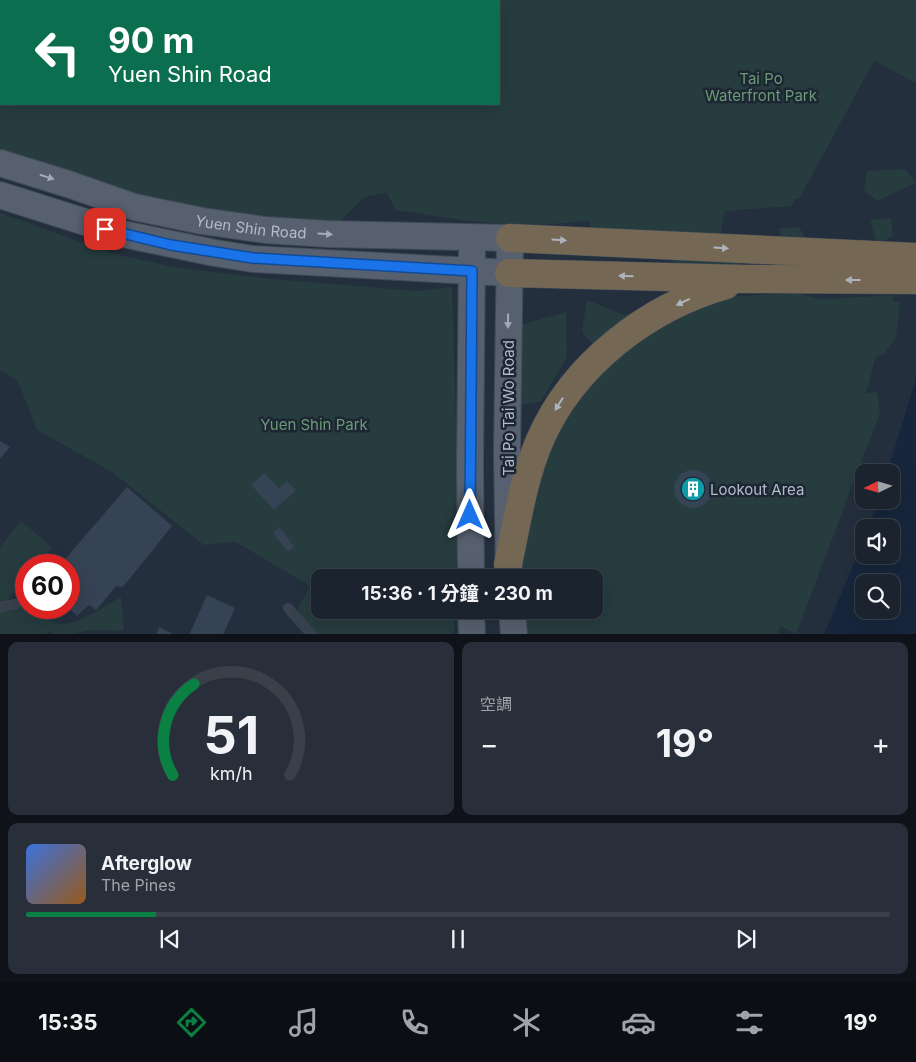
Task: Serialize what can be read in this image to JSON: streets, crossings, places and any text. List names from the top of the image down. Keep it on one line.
{"streets":{"main road":["Yuen Shin Road","Tai Po Tai Wo Road"]},"crossings":[["Yuen Shin Road","Tai Po Tai Wo Road"]],"parks":["Tai Po Waterfront Park","Yuen Shin Park"],"places":{"building":["Lookout Area"]},"north":"left","page":{"turn":["90 m","Yuen Shin Road"],"limit":"60","trip":"15:36 · 1 分鐘 · 230 m","tile":"空調","heat":["−","19°","+"],"song":["Afterglow","The Pines"],"tabs":["15:35","19°"],"gauge":["51","km/h"]}}
